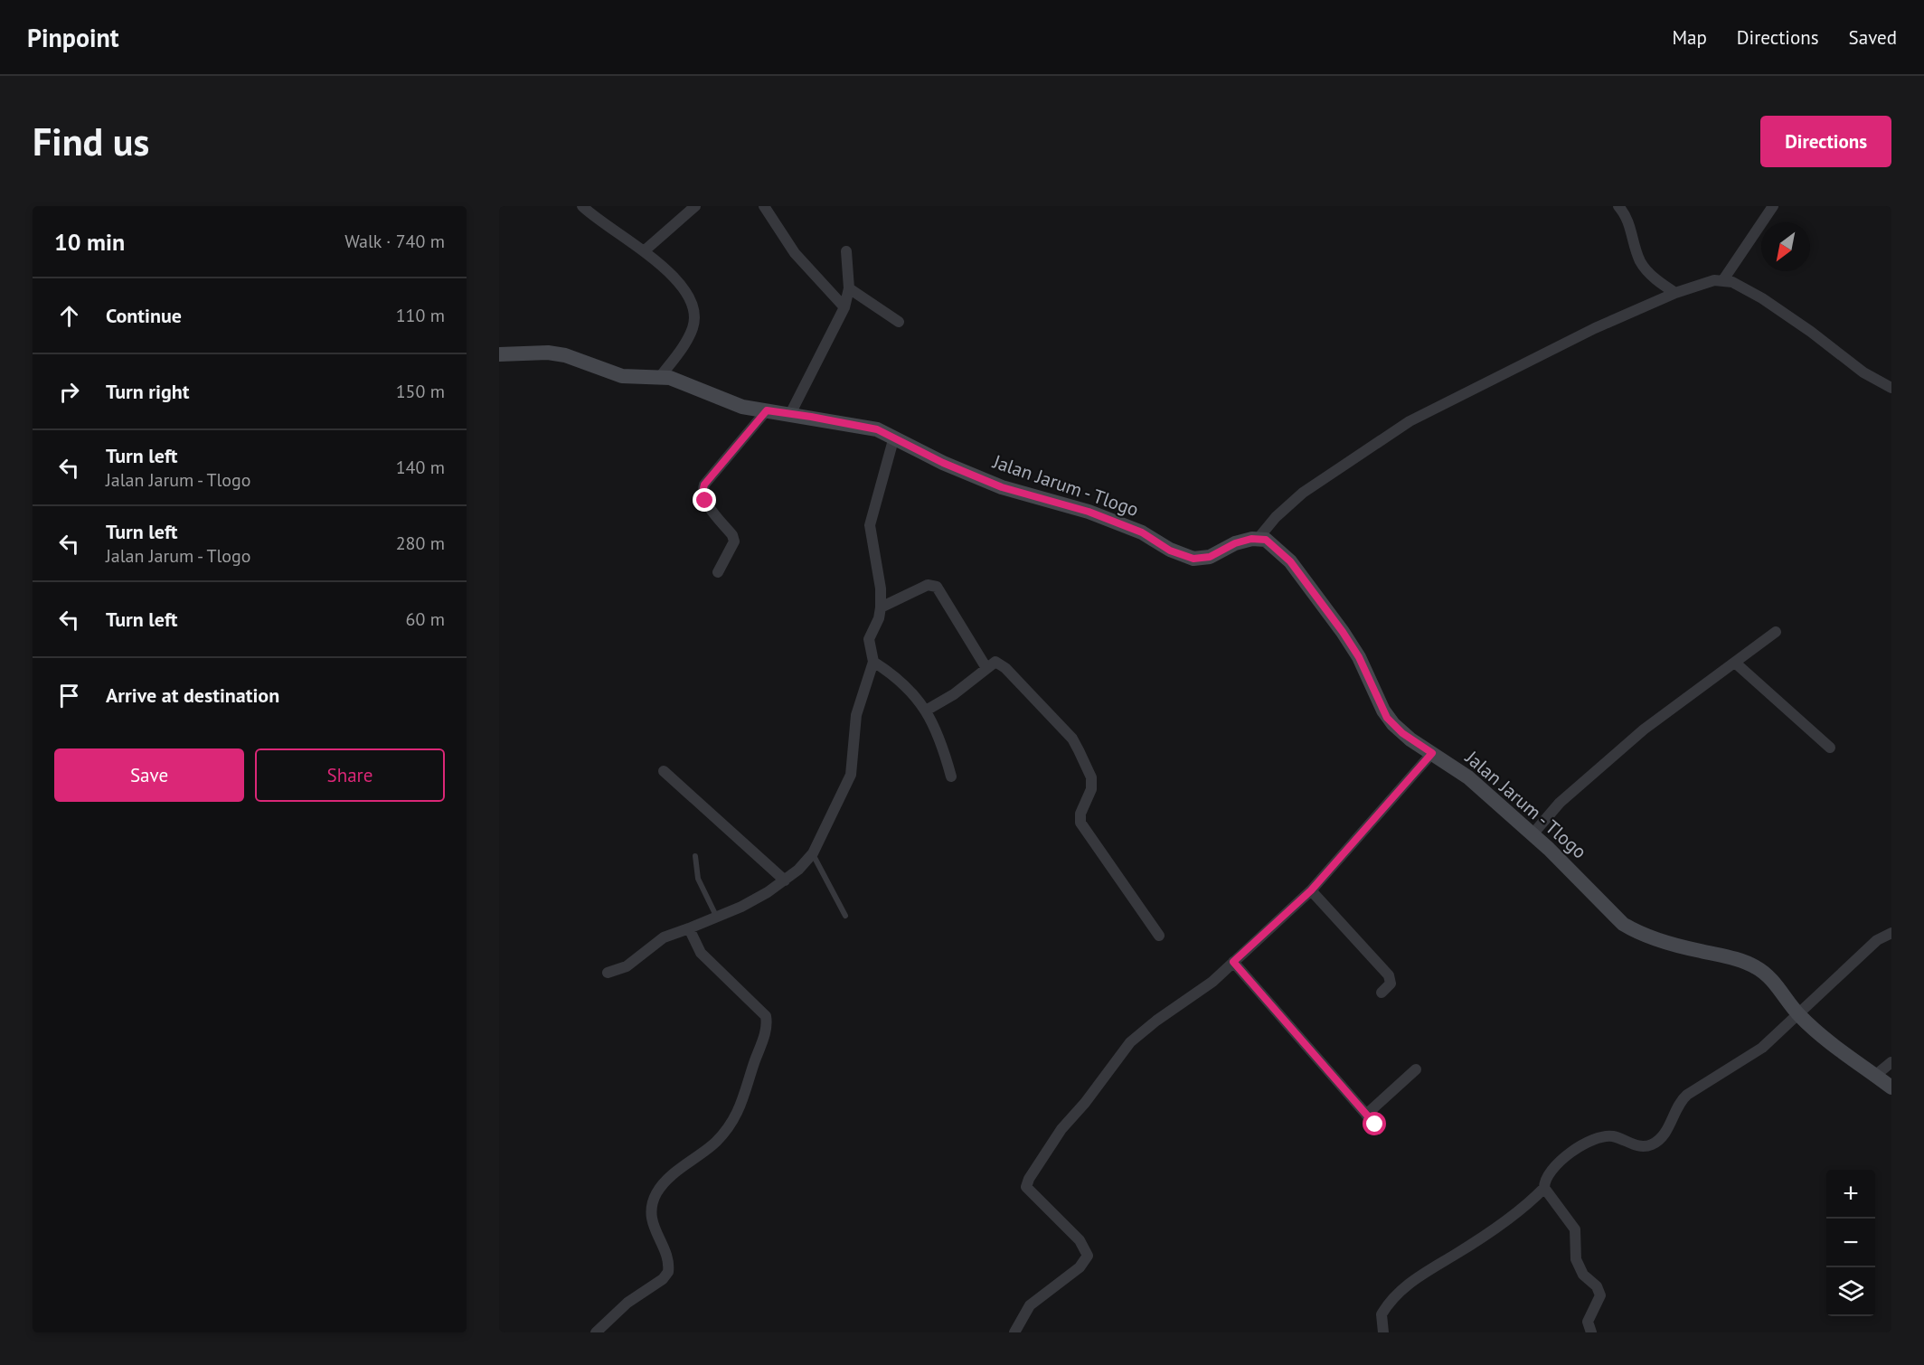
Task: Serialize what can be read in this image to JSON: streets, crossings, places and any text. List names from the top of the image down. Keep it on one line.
{"streets":{"street":["Jalan Jarum - Tlogo"]},"north":"bottom left","page":{"header":"Pinpoint","nav":["Map","Directions","Saved"],"buttons":["Directions",["Save","Share"]],"title":"Find us","heading":["10 min","Walk · 740 m"],"list":[["Continue","110 m"],["Turn right","150 m"],["Turn left","Jalan Jarum - Tlogo","140 m"],["Turn left","Jalan Jarum - Tlogo","280 m"],["Turn left","60 m"],"Arrive at destination"],"map_buttons":["+","−"]}}
